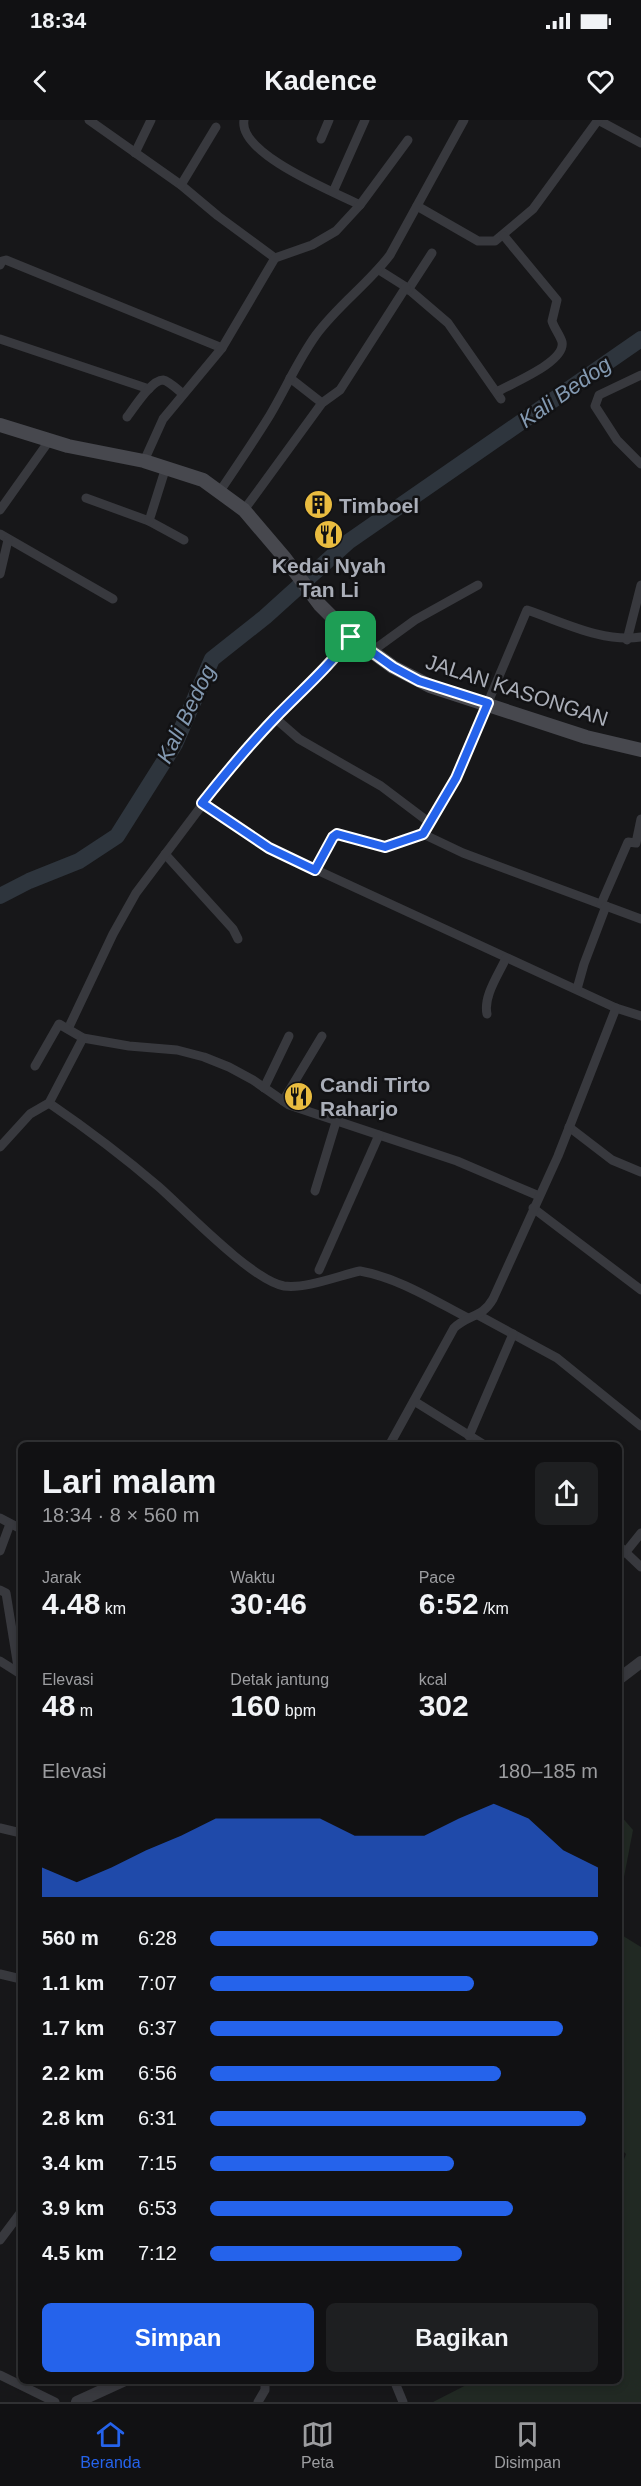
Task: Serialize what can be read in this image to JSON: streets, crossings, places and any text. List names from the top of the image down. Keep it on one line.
{"streets":{"main road":["JALAN KASONGAN"]},"water":["Kali Bedog"],"places":{"building":["Timboel"],"restaurant":["Kedai Nyah Tan Li","Candi Tirto Raharjo"]},"page":{"status":"18:34","header":"Kadence","heading":["Lari malam","18:34 · 8 × 560 m"],"stats":[["Jarak","4.48 km"],["Waktu","30:46"],["Pace","6:52 /km"],["Elevasi","48 m"],["Detak jantung","160 bpm"],["kcal","302"]],"chart":["Elevasi","180–185 m"],"list":[{"name":"560 m","note":"6:28"},{"name":"1.1 km","note":"7:07"},{"name":"1.7 km","note":"6:37"},{"name":"2.2 km","note":"6:56"},{"name":"2.8 km","note":"6:31"},{"name":"3.4 km","note":"7:15"},{"name":"3.9 km","note":"6:53"},{"name":"4.5 km","note":"7:12"}],"buttons":["Simpan","Bagikan"],"tabs":["Beranda","Peta","Disimpan"]}}
